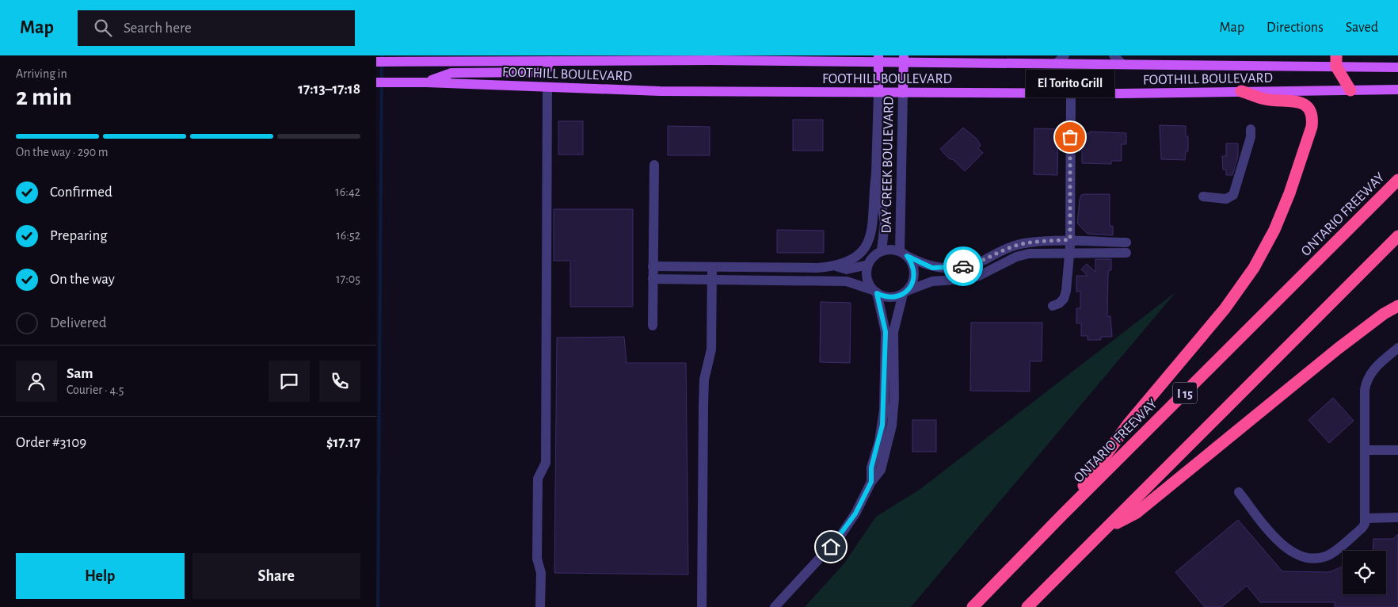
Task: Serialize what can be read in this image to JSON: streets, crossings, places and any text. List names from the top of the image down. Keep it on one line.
{"streets":{"highway":["ONTARIO FREEWAY","I 15"],"main road":["FOOTHILL BOULEVARD","DAY CREEK BOULEVARD"]},"crossings":[["FOOTHILL BOULEVARD","DAY CREEK BOULEVARD"]],"places":["El Torito Grill"],"page":{"header":"Map","search":"Search here","nav":["Map","Directions","Saved"],"heading":["2 min","Arriving in","17:13–17:18"],"panel":["Sam","Courier · 4.5","Order #3109","$17.17"],"bubble":"El Torito Grill","bar":"On the way · 290 m","list":[["Confirmed","16:42"],["Preparing","16:52"],["On the way","17:05"],"Delivered"],"buttons":["Help","Share"]}}
